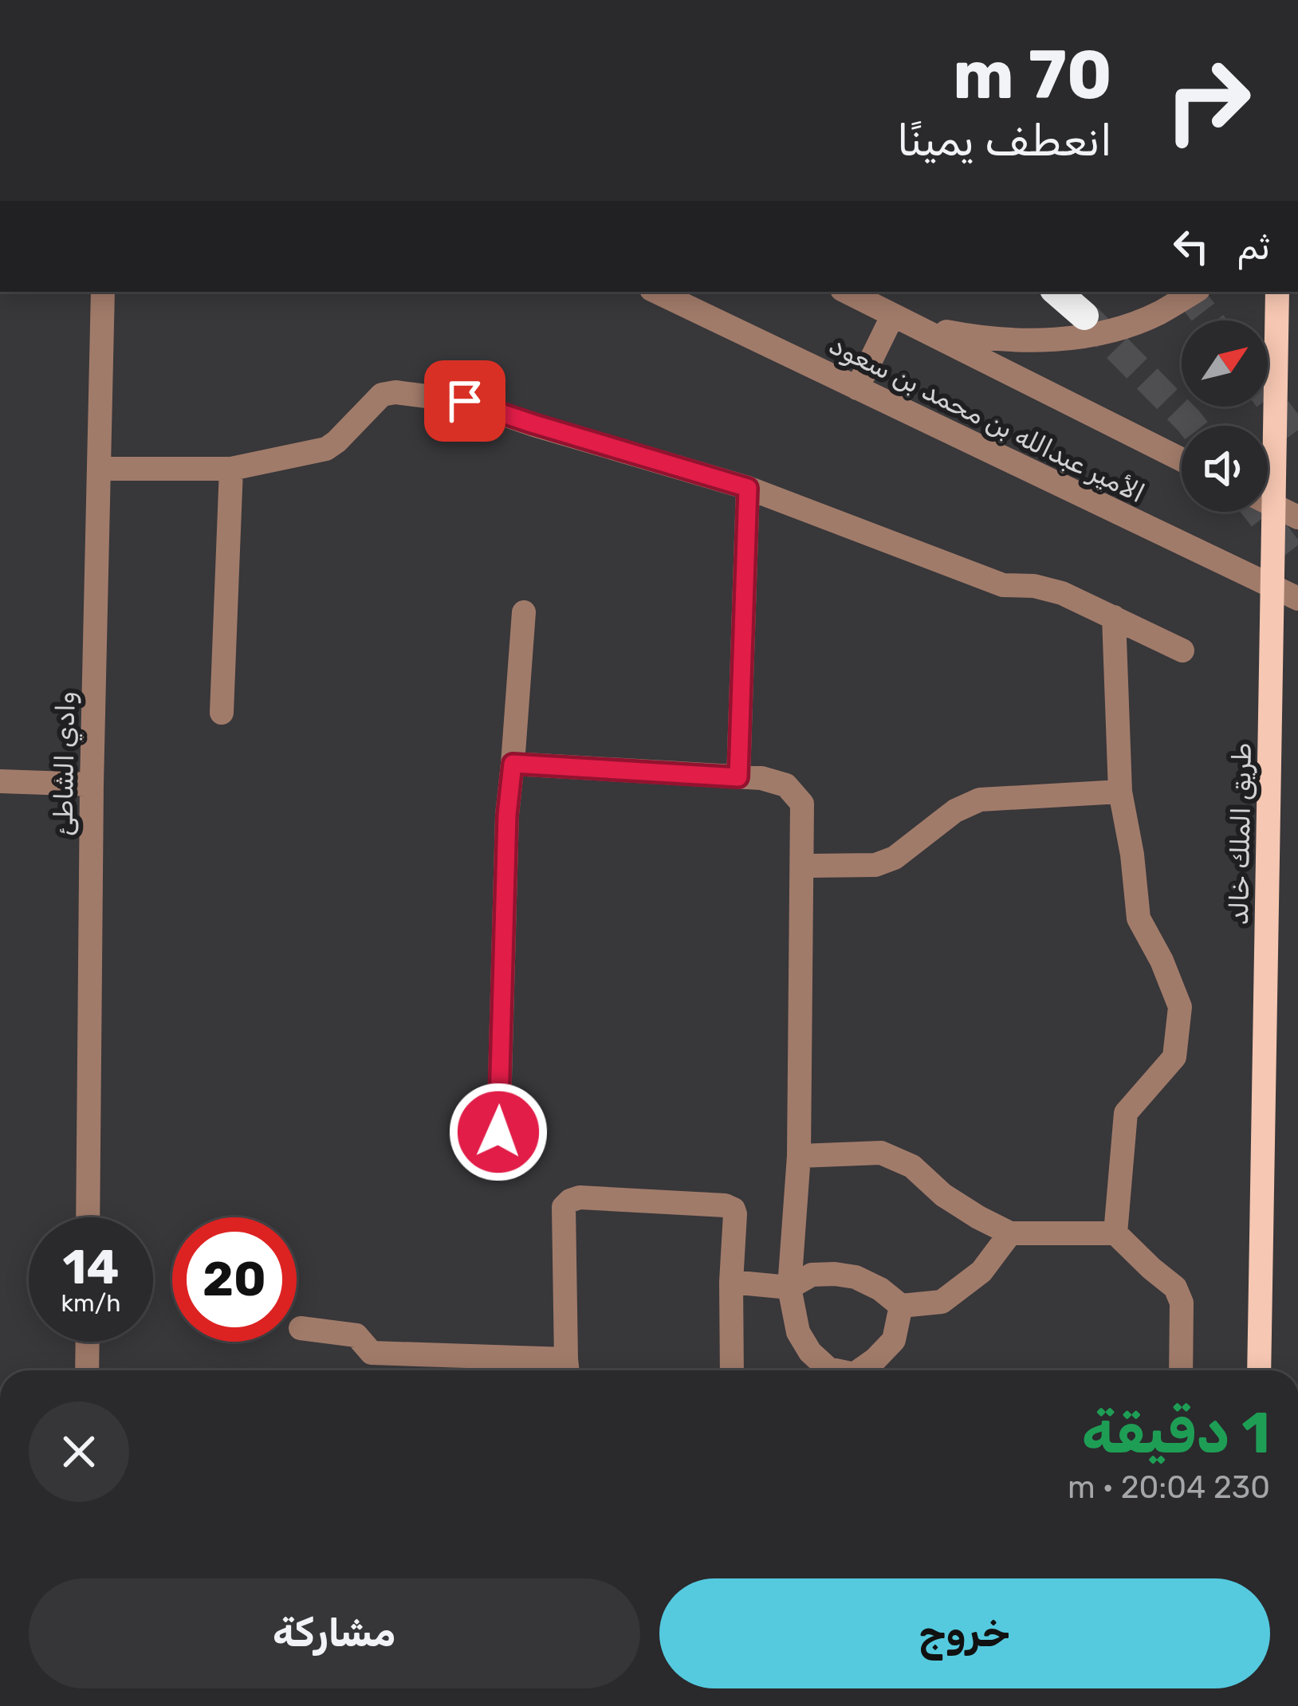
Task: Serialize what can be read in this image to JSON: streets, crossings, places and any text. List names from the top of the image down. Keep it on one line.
{"streets":{"main road":["طريق الملك خالد"],"street":["الأمير عبدالله بن محمد بن سعود","وادي الشاطئ"]},"crossings":[["الأمير عبدالله بن محمد بن سعود","طريق الملك خالد"]],"north":"top right","page":{"turn":["70 m","انعطف يمينًا"],"then":"ثم","speed":"14 km/h","limit":"20","heading":["1 دقيقة","230 m · 20:04"],"buttons":["خروج","مشاركة"]}}
